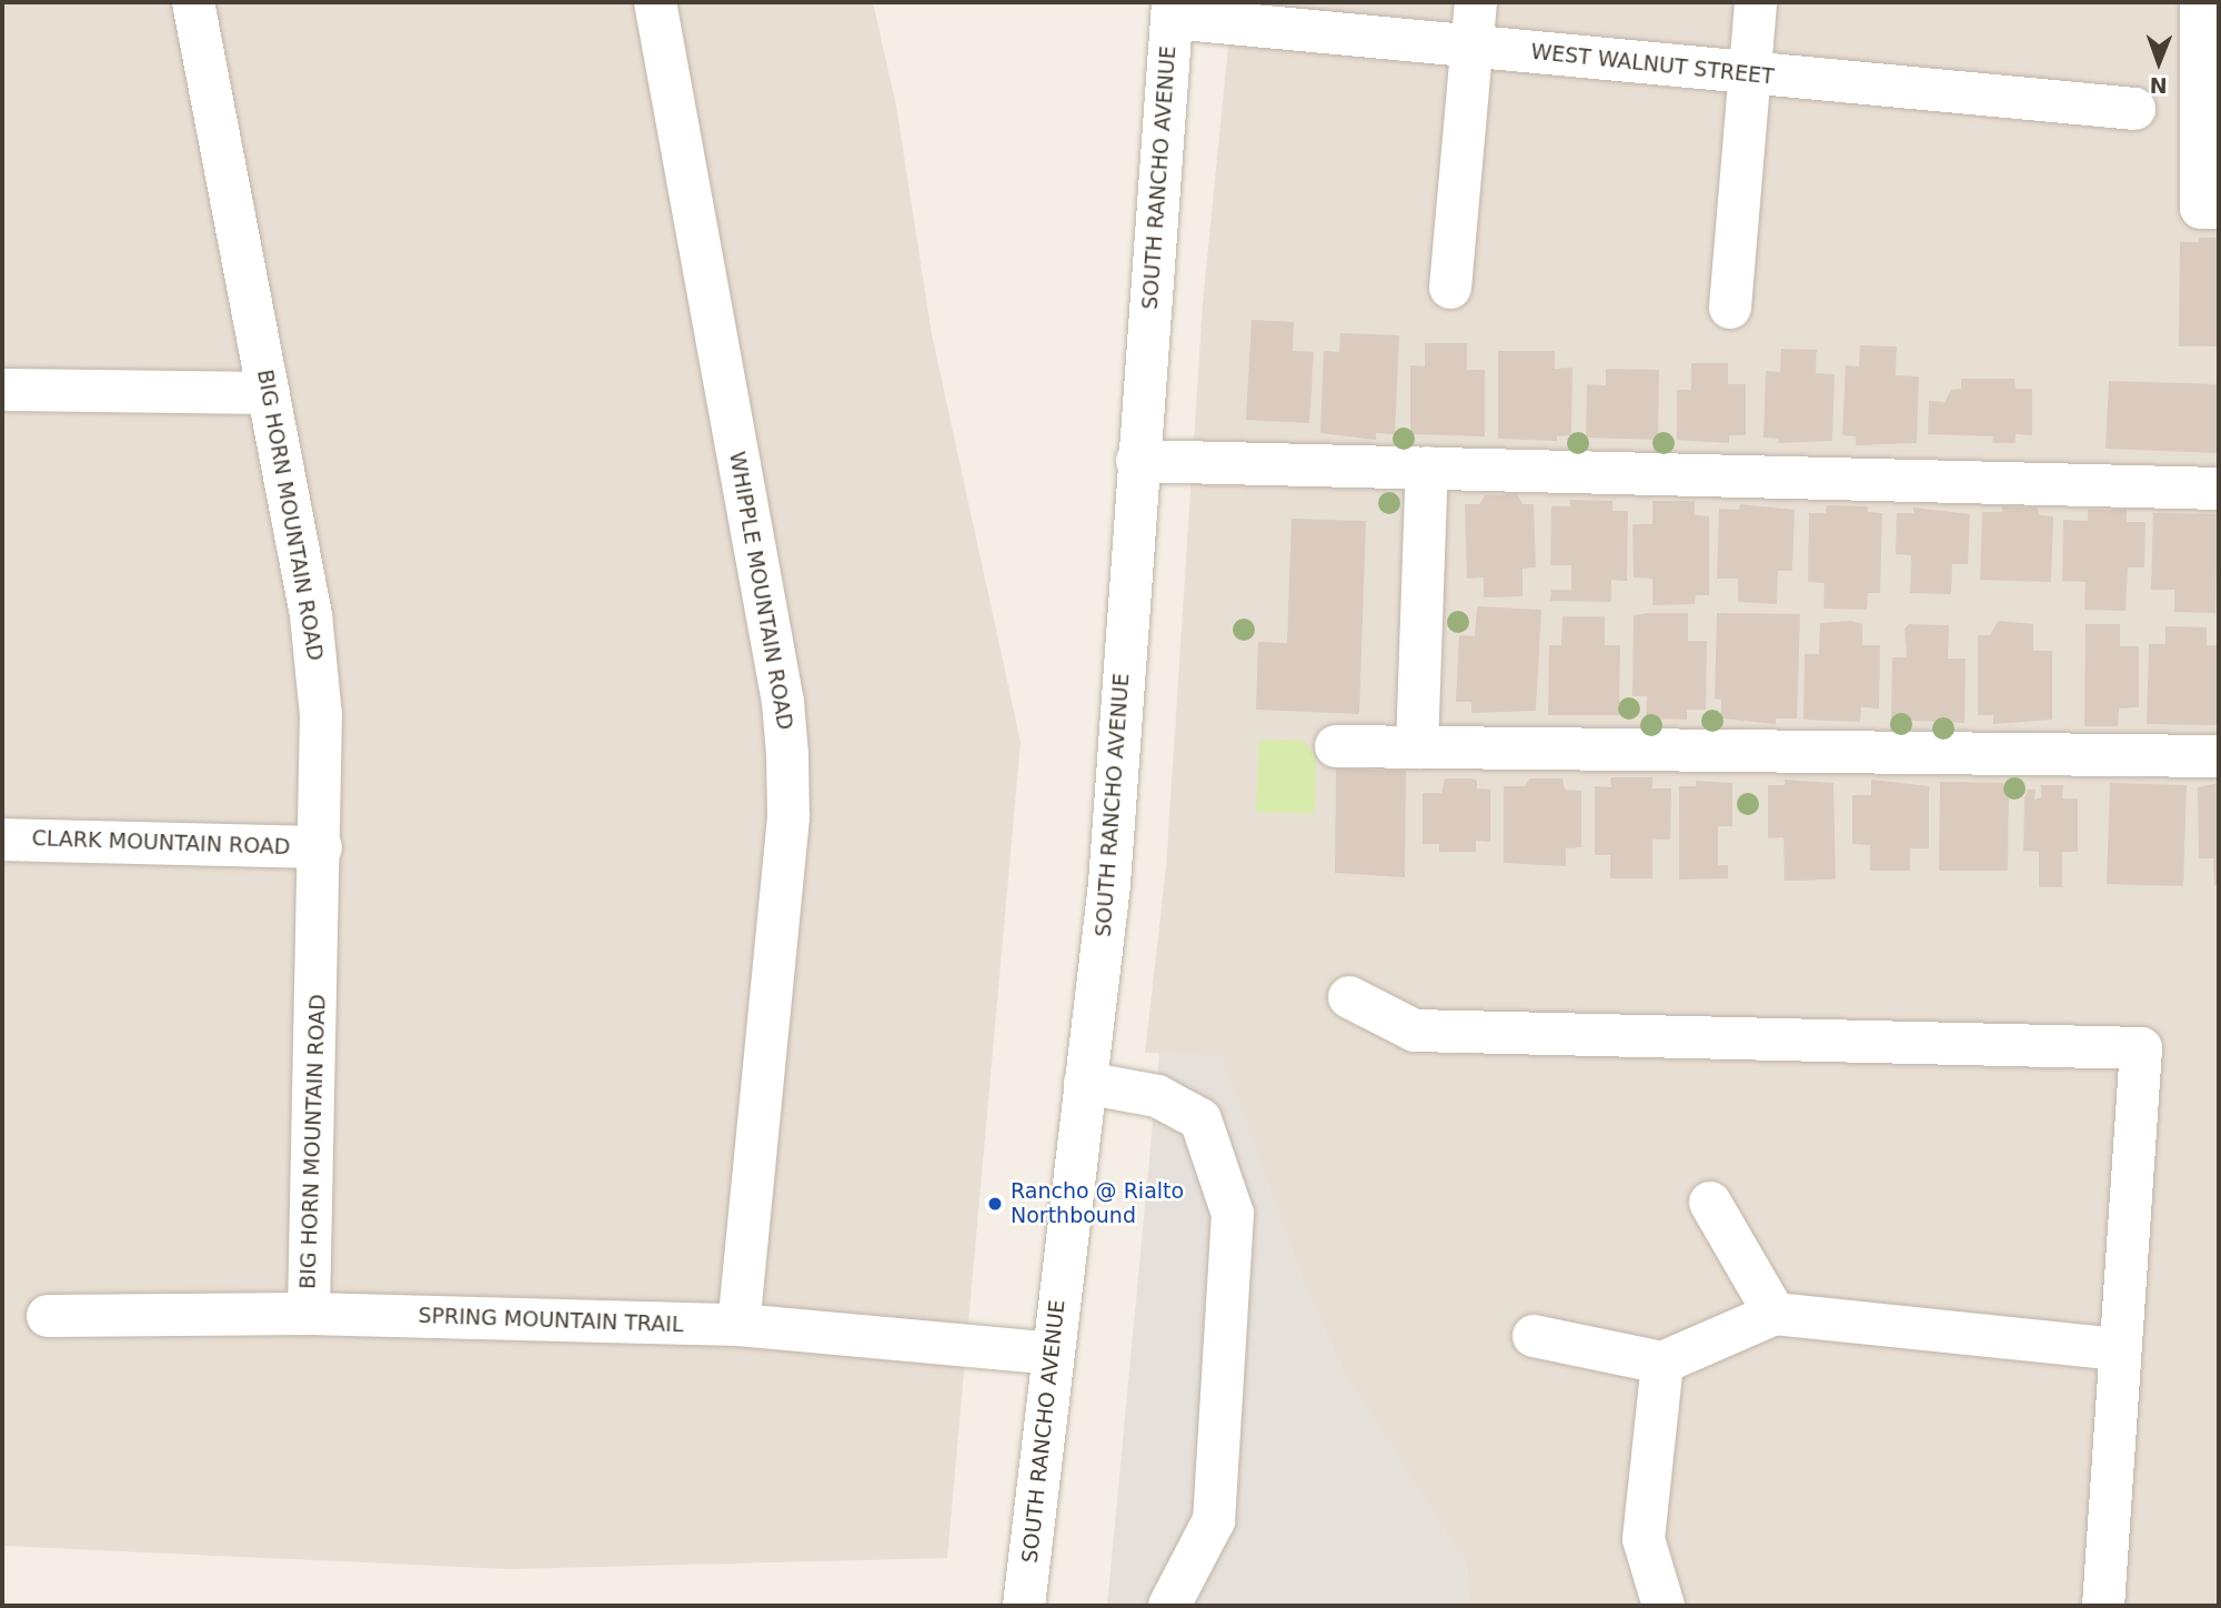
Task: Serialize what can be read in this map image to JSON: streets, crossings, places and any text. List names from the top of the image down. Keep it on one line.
{"streets":{"street":["WEST WALNUT STREET","SOUTH RANCHO AVENUE","BIG HORN MOUNTAIN ROAD","WHIPPLE MOUNTAIN ROAD","CLARK MOUNTAIN ROAD","SPRING MOUNTAIN TRAIL"]},"crossings":[["WEST WALNUT STREET","SOUTH RANCHO AVENUE"],["SOUTH RANCHO AVENUE","SPRING MOUNTAIN TRAIL"],["BIG HORN MOUNTAIN ROAD","CLARK MOUNTAIN ROAD"],["BIG HORN MOUNTAIN ROAD","SPRING MOUNTAIN TRAIL"],["WHIPPLE MOUNTAIN ROAD","SPRING MOUNTAIN TRAIL"]],"places":["Rancho @ Rialto Northbound"],"north":"bottom"}
